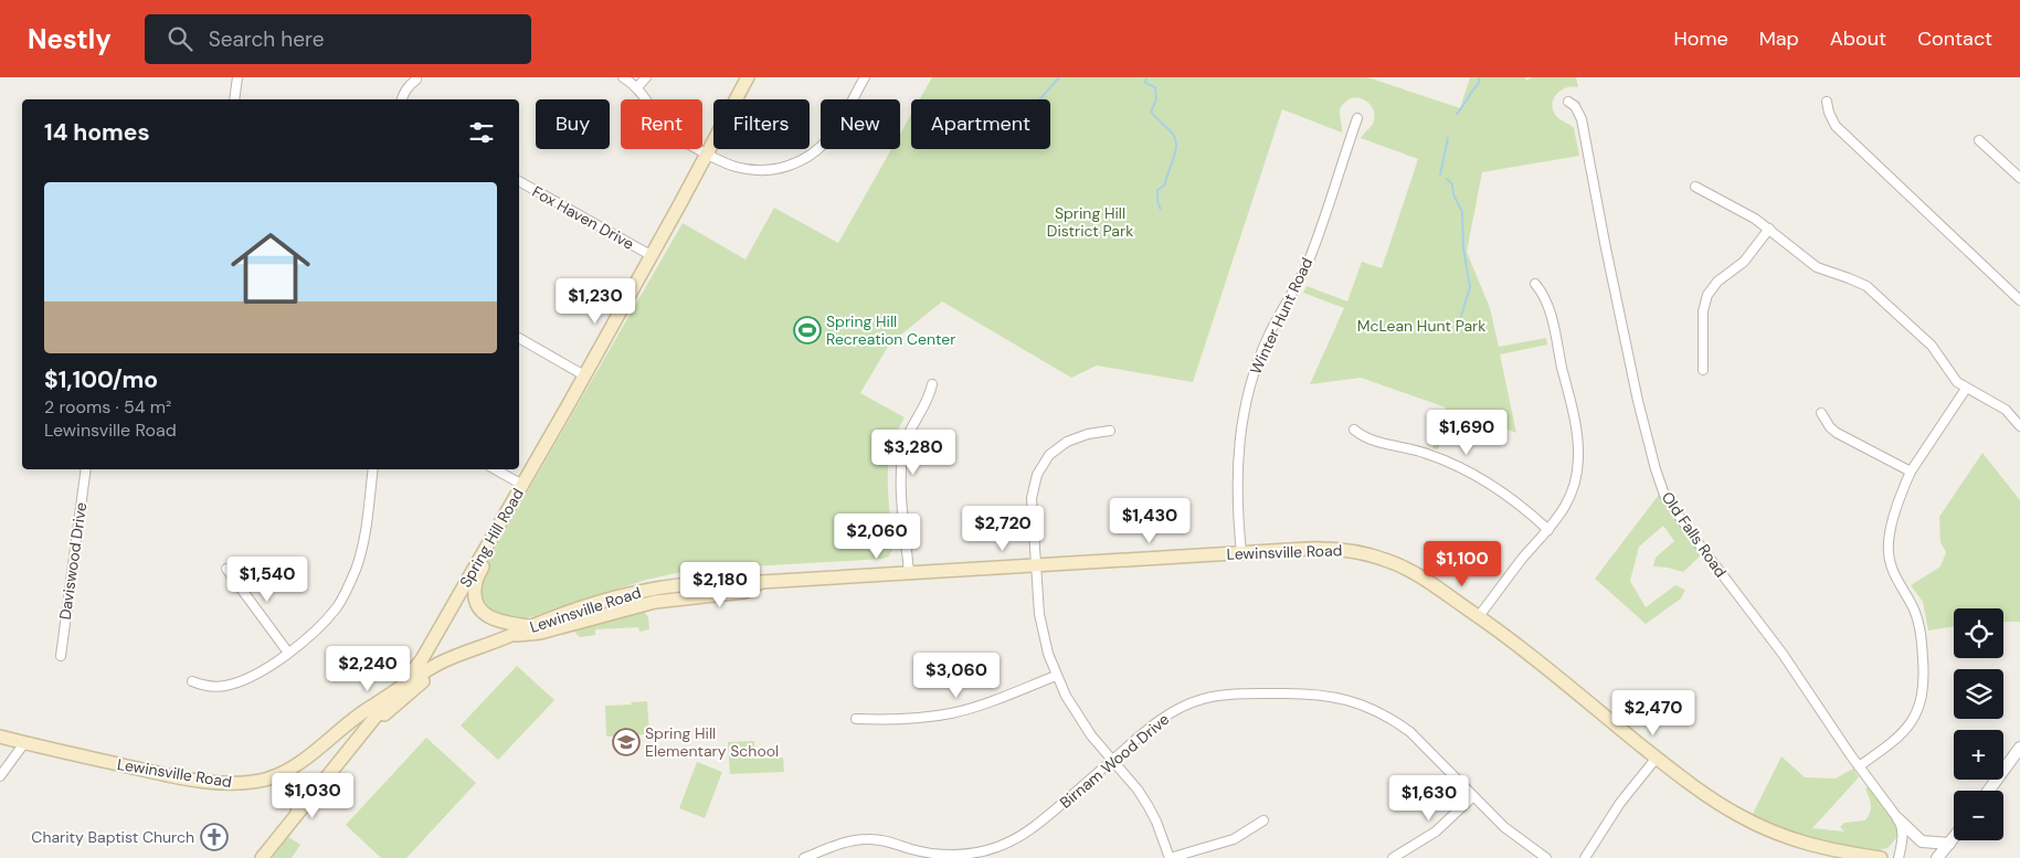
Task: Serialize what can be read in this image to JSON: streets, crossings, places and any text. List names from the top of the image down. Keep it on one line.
{"streets":{"main road":["Spring Hill Road","Lewinsville Road"],"street":["Fox Haven Drive","Winter Hunt Road","Old Falls Road","Daviswood Drive","Birnam Wood Drive"]},"crossings":[["Fox Haven Drive","Spring Hill Road"],["Winter Hunt Road","Lewinsville Road"],["Spring Hill Road","Lewinsville Road"]],"parks":["Spring Hill District Park","McLean Hunt Park"],"places":{"sports":["Spring Hill Recreation Center"],"school or university":["Spring Hill Elementary School"],"church":["Charity Baptist Church"]},"page":{"header":"Nestly","search":"Search here","nav":["Home","Map","About","Contact"],"chip":["Buy","Rent","Filters","New","Apartment"],"heading":"14 homes","list":[{"name":"$1,100/mo","note":"2 rooms · 54 m² · Lewinsville Road"}],"price":["$1,230","$1,690","$3,280","$1,430","$2,720","$2,060","$1,100","$1,540","$2,180","$2,240","$3,060","$2,470","$1,030","$1,630"],"map_buttons":["+","−"]}}
